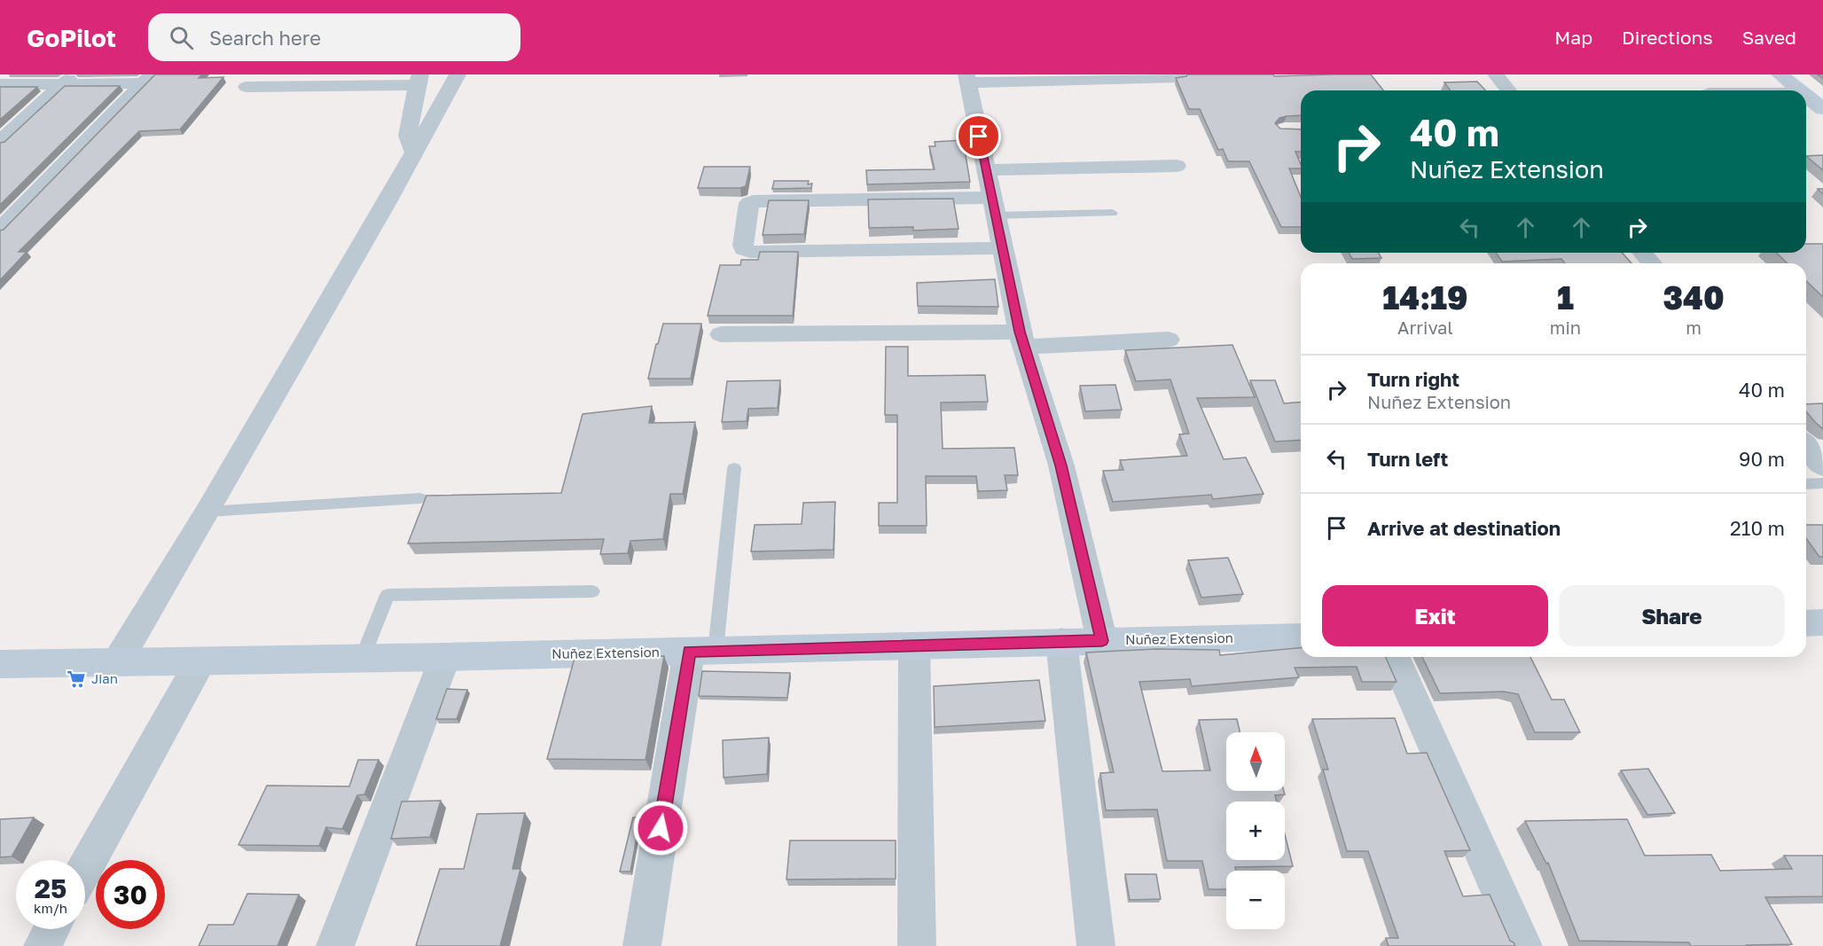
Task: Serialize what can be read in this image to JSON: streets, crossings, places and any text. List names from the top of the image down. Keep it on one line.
{"streets":{"street":["Nuñez Extension"]},"places":{"supermarket":["Jian"]},"north":"top","page":{"header":"GoPilot","search":"Search here","nav":["Map","Directions","Saved"],"turn":["40 m","Nuñez Extension"],"eta":["14:19","Arrival","1","min","340","m"],"list":[{"name":"Turn right","note":"Nuñez Extension","value":"40 m"},{"name":"Turn left","value":"90 m"},{"name":"Arrive at destination","value":"210 m"}],"buttons":["Exit","Share"],"map_buttons":["+","−"],"speed":"25 km/h","limit":"30"}}
